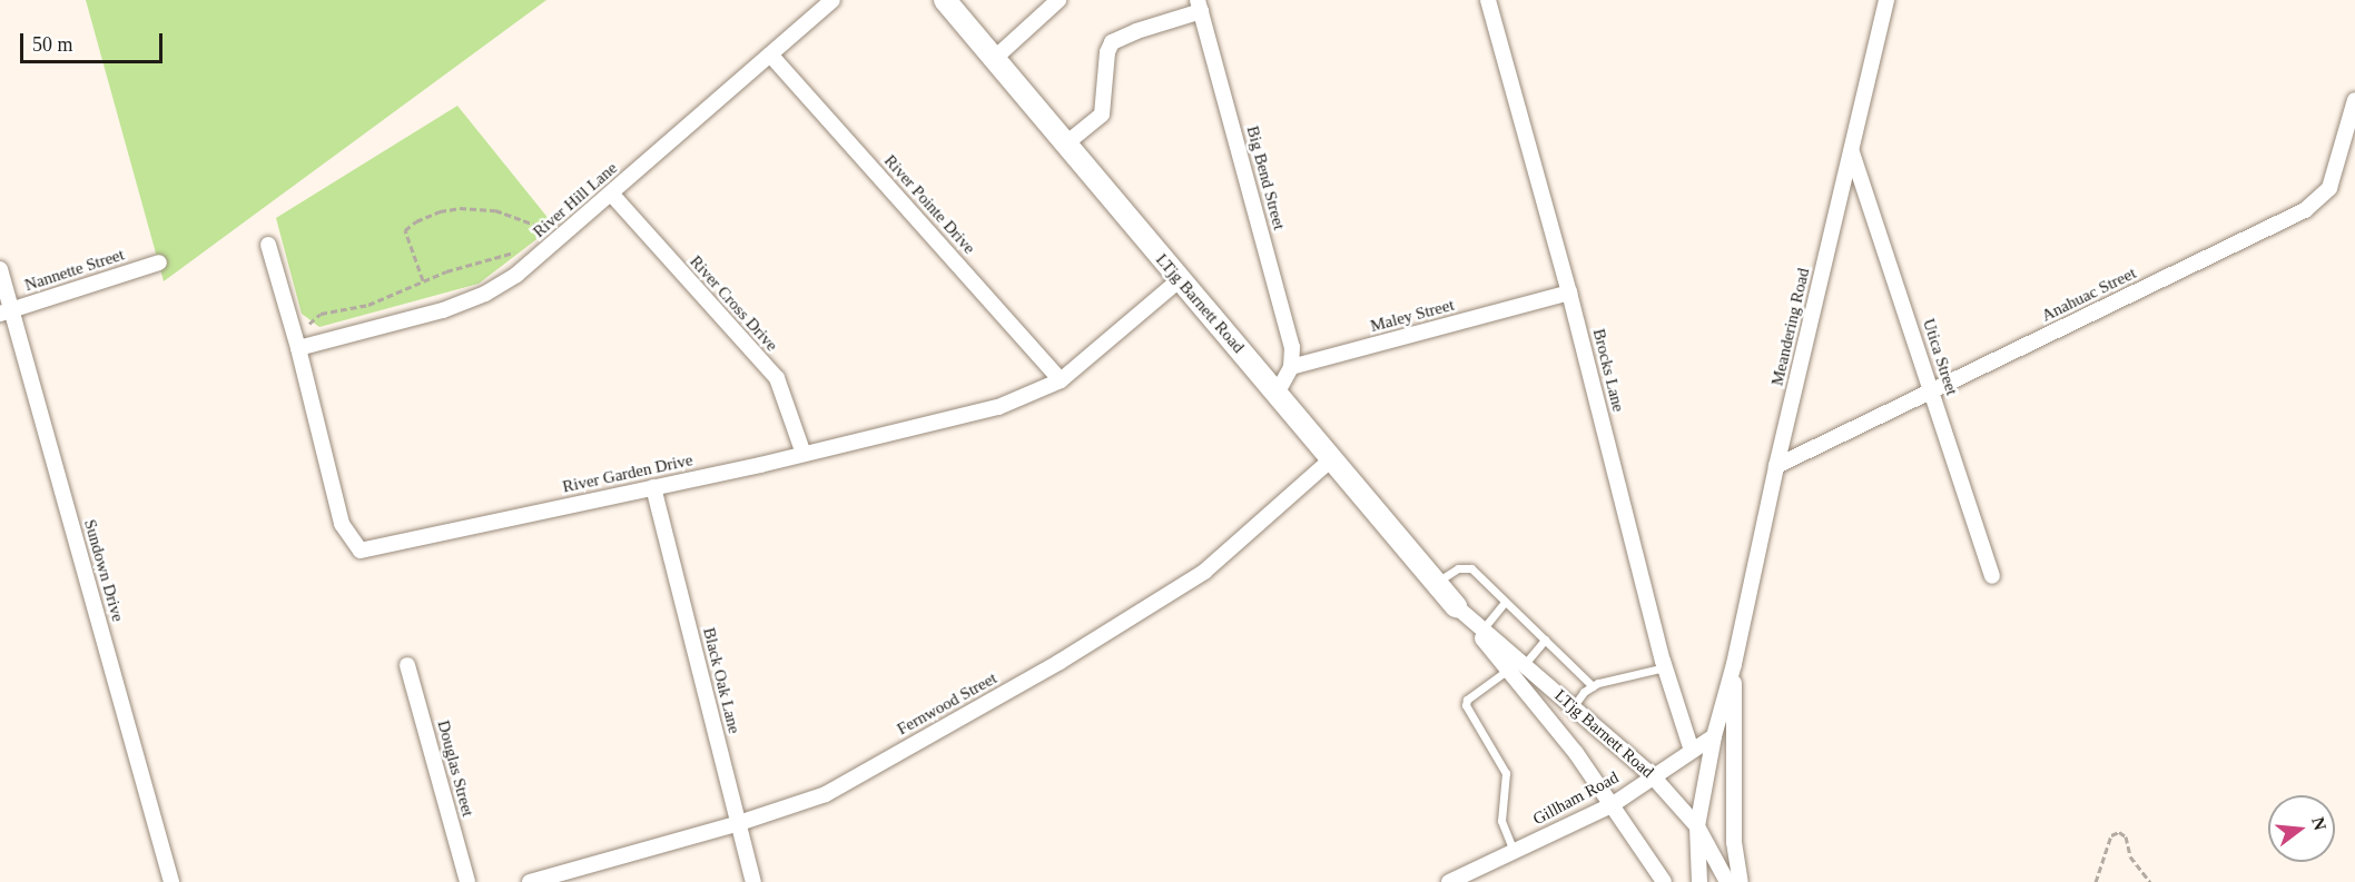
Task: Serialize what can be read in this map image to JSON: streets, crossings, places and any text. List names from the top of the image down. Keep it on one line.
{"streets":{"street":["Big Bend Street","River Hill Lane","River Pointe Drive","Nannette Street","Anahuac Street","River Cross Drive","LTjg Barnett Road","Maley Street","Meandering Road","Utica Street","Brocks Lane","River Garden Drive","Sundown Drive","Black Oak Lane","Fernwood Street","Douglas Street","Gillham Road"]},"crossings":[["Big Bend Street","Maley Street"],["River Hill Lane","River Pointe Drive"],["River Hill Lane","River Cross Drive"],["River Hill Lane","River Garden Drive"],["River Pointe Drive","River Garden Drive"],["Nannette Street","Sundown Drive"],["Anahuac Street","Meandering Road"],["Anahuac Street","Utica Street"],["River Cross Drive","River Garden Drive"],["LTjg Barnett Road","Meandering Road"],["LTjg Barnett Road","River Garden Drive"],["LTjg Barnett Road","Fernwood Street"],["LTjg Barnett Road","Gillham Road"],["Maley Street","Brocks Lane"],["Meandering Road","Utica Street"],["Meandering Road","Gillham Road"],["Brocks Lane","Gillham Road"],["River Garden Drive","Black Oak Lane"],["Black Oak Lane","Fernwood Street"]],"scale_bar":"50 m","north":"right"}
